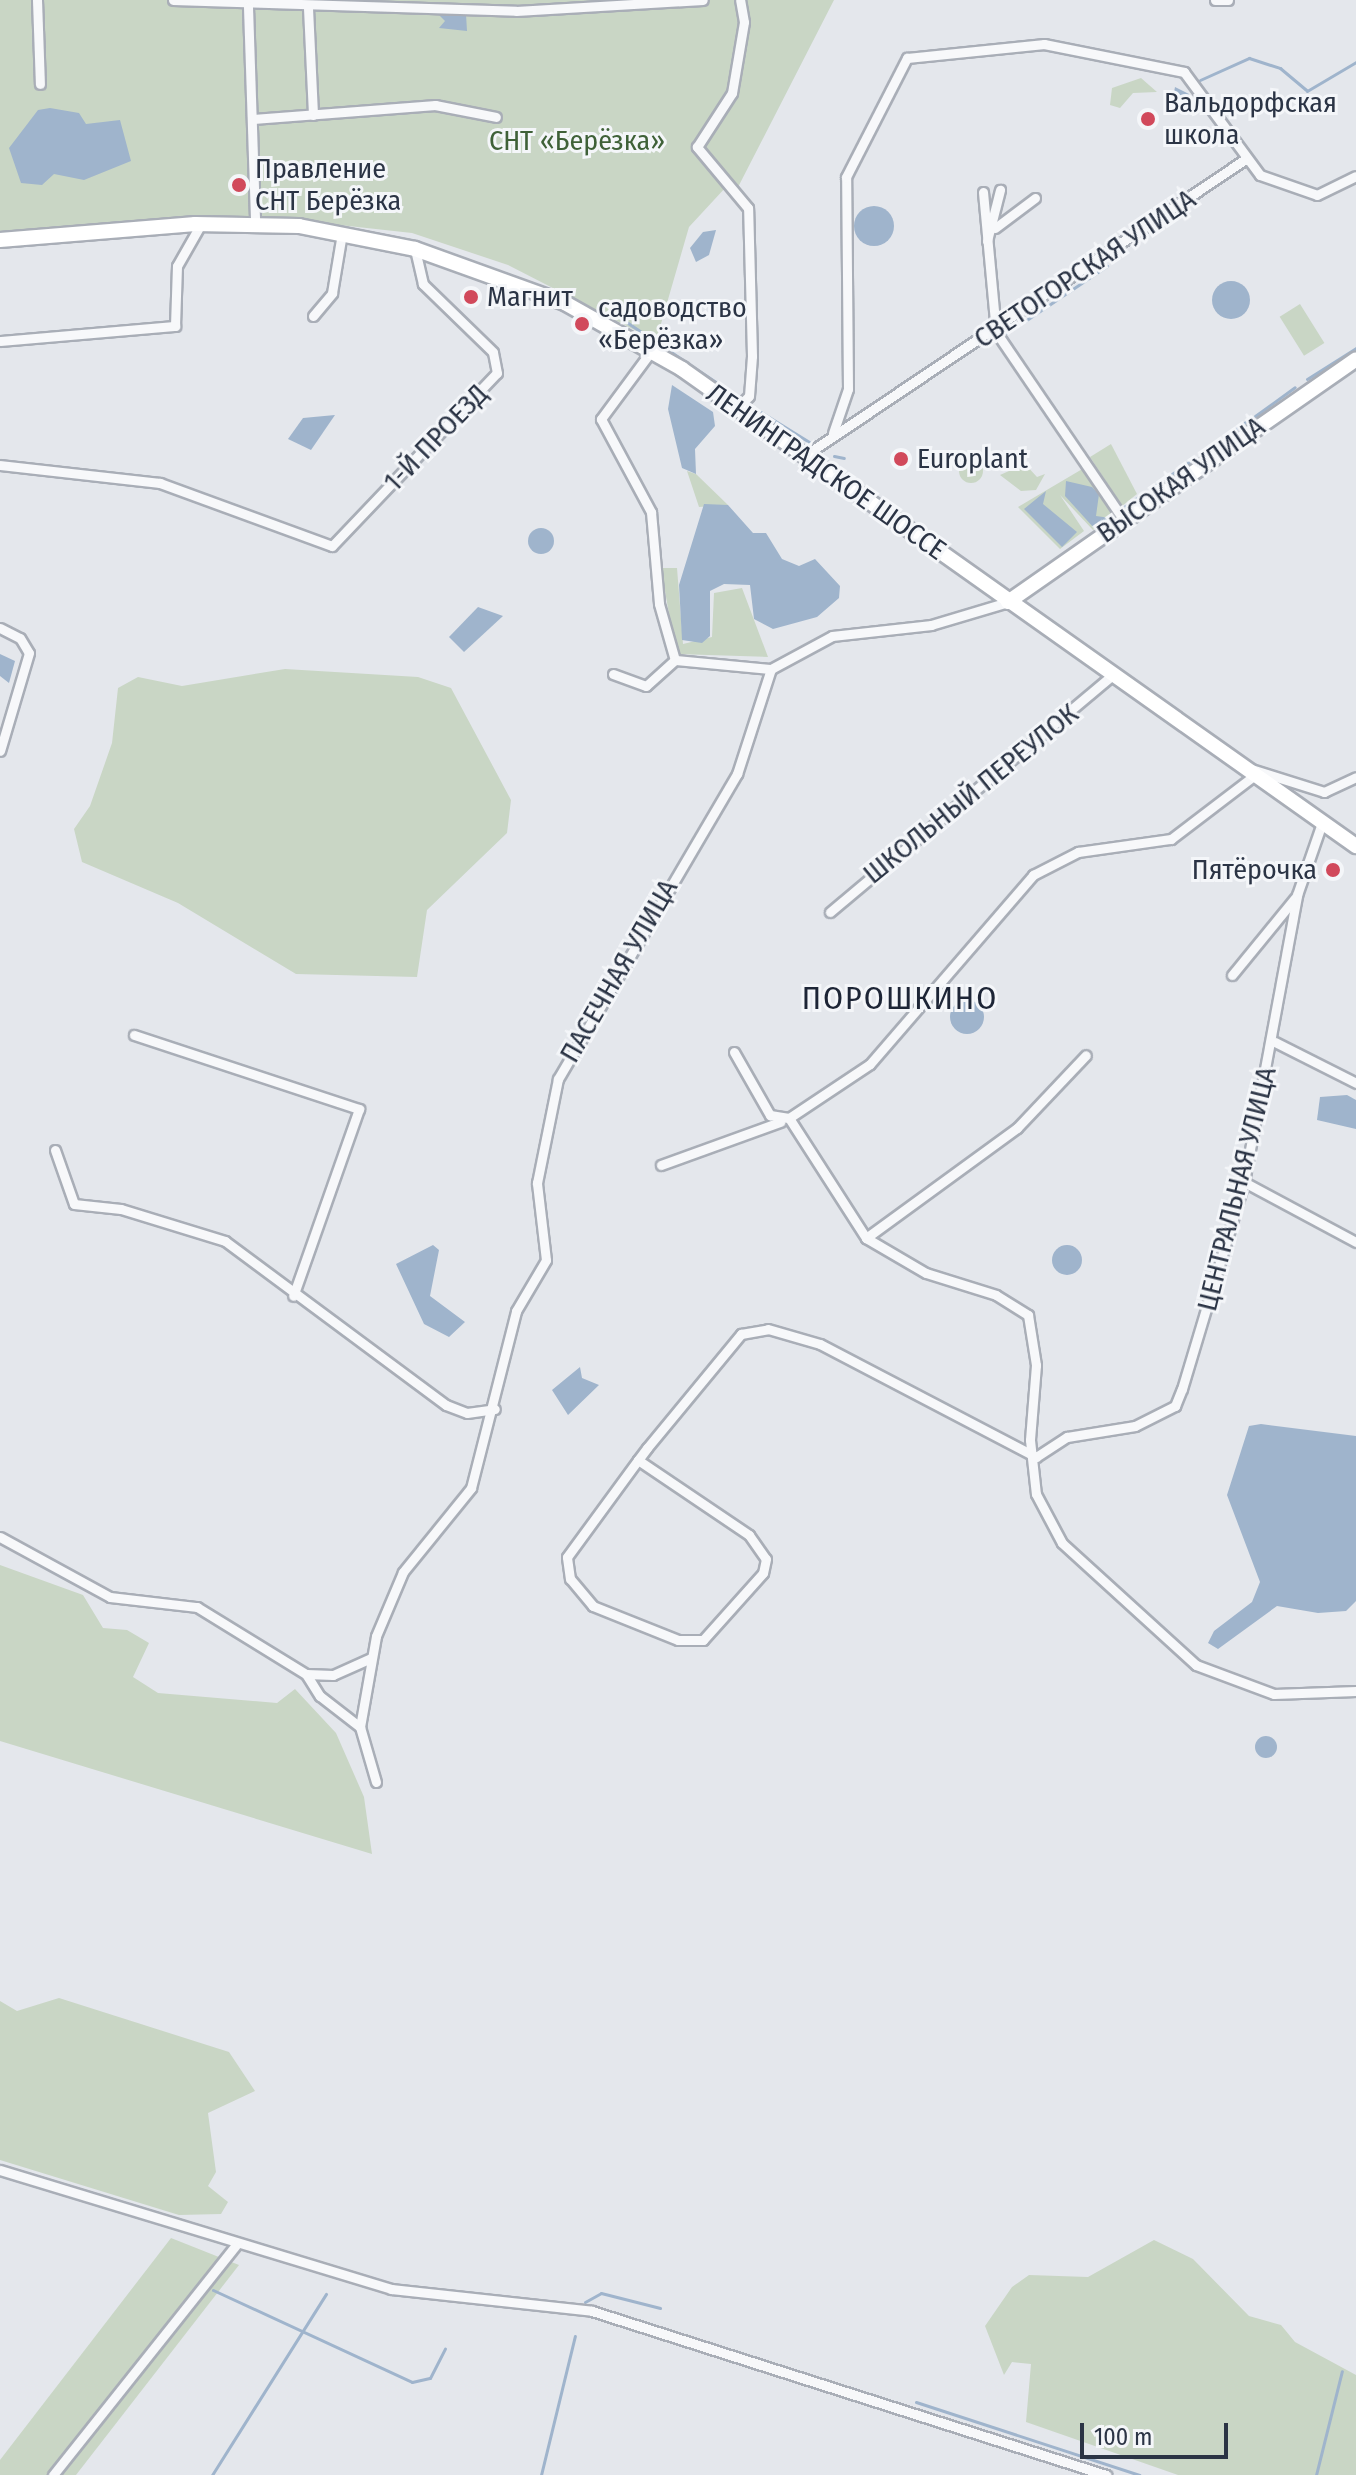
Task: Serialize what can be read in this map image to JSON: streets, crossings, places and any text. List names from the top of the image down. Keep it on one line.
{"streets":{"main road":["ЛЕНИНГРАДСКОЕ ШОССЕ","ВЫСОКАЯ УЛИЦА"],"street":["СВЕТОГОРСКАЯ УЛИЦА","1-Й ПРОЕЗД","ШКОЛЬНЫЙ ПЕРЕУЛОК","ПАСЕЧНАЯ УЛИЦА","ЦЕНТРАЛЬНАЯ УЛИЦА"]},"crossings":[["СВЕТОГОРСКАЯ УЛИЦА","ЛЕНИНГРАДСКОЕ ШОССЕ"],["1-Й ПРОЕЗД","ЛЕНИНГРАДСКОЕ ШОССЕ"],["ЛЕНИНГРАДСКОЕ ШОССЕ","ВЫСОКАЯ УЛИЦА"],["ЛЕНИНГРАДСКОЕ ШОССЕ","ШКОЛЬНЫЙ ПЕРЕУЛОК"],["ЛЕНИНГРАДСКОЕ ШОССЕ","ЦЕНТРАЛЬНАЯ УЛИЦА"]],"districts":["ПОРОШКИНО"],"parks":["СНТ «Берёзка»"],"places":["Вальдорфская школа","Правление СНТ Берёзка","Магнит","садоводство «Берёзка»","Europlant","Пятёрочка"],"scale_bar":"100 m"}
